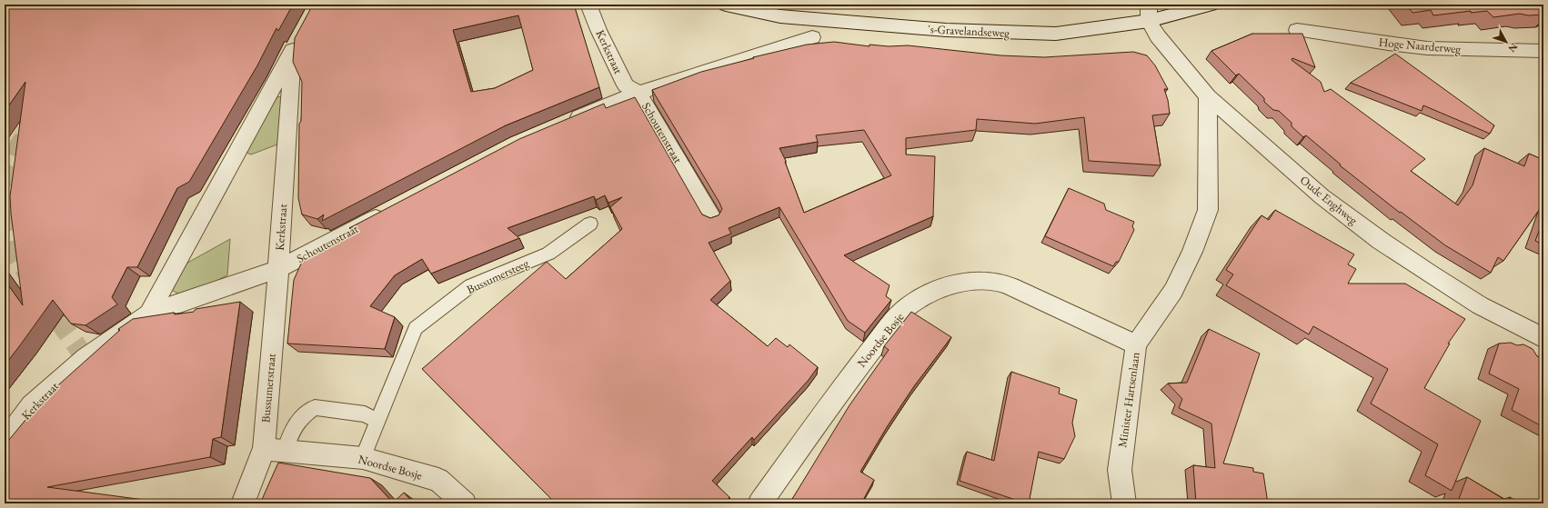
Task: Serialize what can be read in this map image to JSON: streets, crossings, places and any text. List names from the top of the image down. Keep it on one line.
{"streets":{"street":["'s-Gravelandseweg","Hoge Naarderweg","Kerkstraat","Schoutenstraat","Oude Enghweg","Noordse Bosje","Bussumerstraat","Minister Hartsenlaan"],"lane":["Bussumersteeg"]},"crossings":[["'s-Gravelandseweg","Oude Enghweg"],["Kerkstraat","Schoutenstraat"],["Kerkstraat","Bussumerstraat"],["Schoutenstraat","Bussumerstraat"],["Oude Enghweg","Minister Hartsenlaan"],["Bussumersteeg","Noordse Bosje"],["Noordse Bosje","Bussumerstraat"],["Noordse Bosje","Minister Hartsenlaan"]],"north":"bottom right"}
